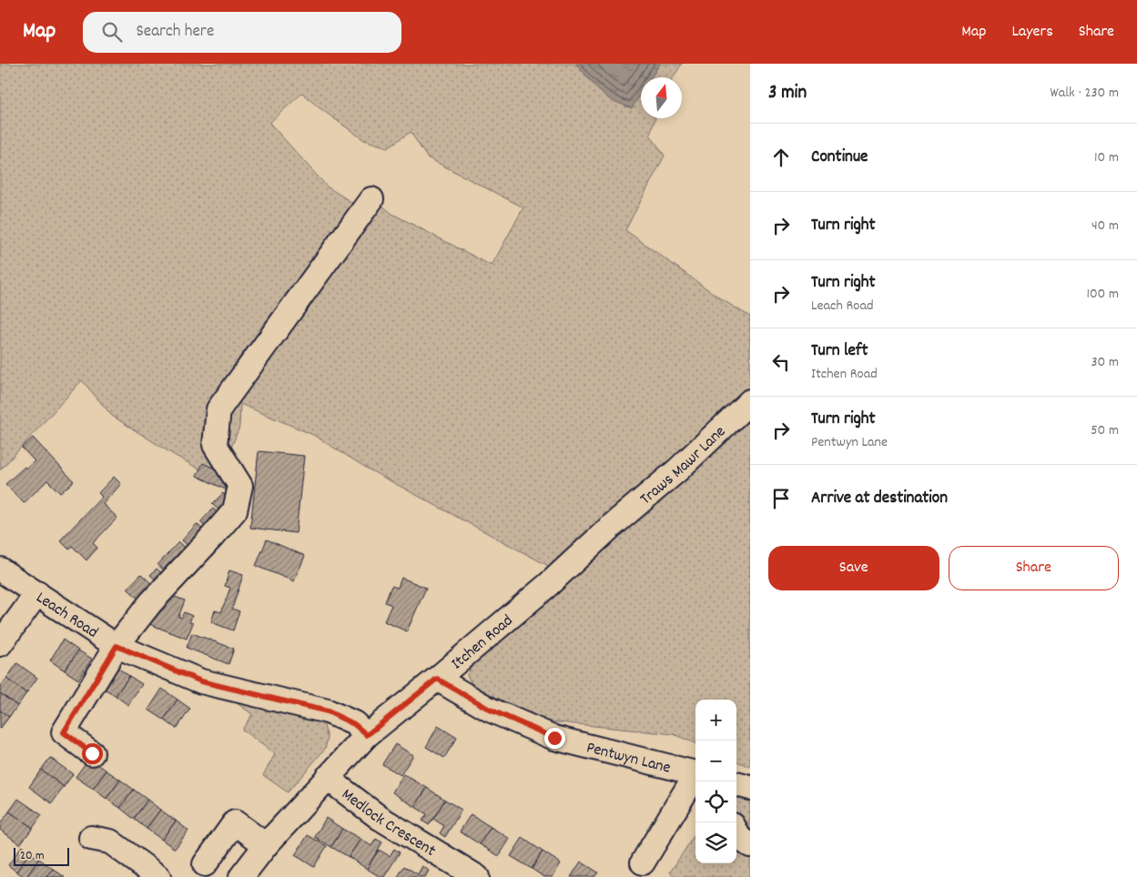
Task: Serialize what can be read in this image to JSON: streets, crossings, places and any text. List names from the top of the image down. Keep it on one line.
{"streets":{"street":["Traws Mawr Lane","Leach Road","Itchen Road","Pentwyn Lane","Medlock Crescent"]},"crossings":[["Traws Mawr Lane","Itchen Road"],["Leach Road","Itchen Road"],["Itchen Road","Pentwyn Lane"],["Itchen Road","Medlock Crescent"]],"scale_bar":"20 m","north":"top","page":{"header":"Map","search":"Search here","nav":["Map","Layers","Share"],"heading":["3 min","Walk · 230 m"],"list":[["Continue","10 m"],["Turn right","40 m"],["Turn right","Leach Road","100 m"],["Turn left","Itchen Road","30 m"],["Turn right","Pentwyn Lane","50 m"],"Arrive at destination"],"buttons":["Save","Share"],"map_buttons":["+","−"],"scale":"20 m"}}
